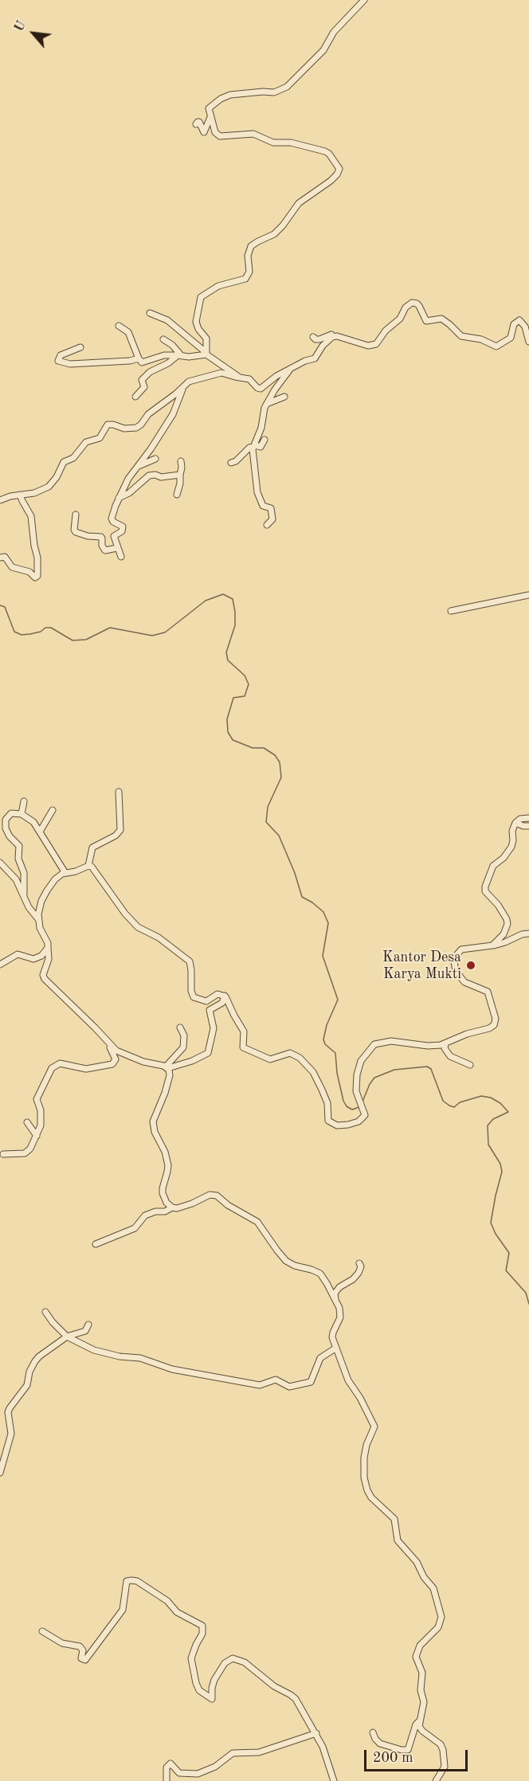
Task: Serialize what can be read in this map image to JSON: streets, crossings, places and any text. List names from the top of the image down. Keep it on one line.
{"places":["Kantor Desa Karya Mukti"],"scale_bar":"200 m","north":"top left"}
